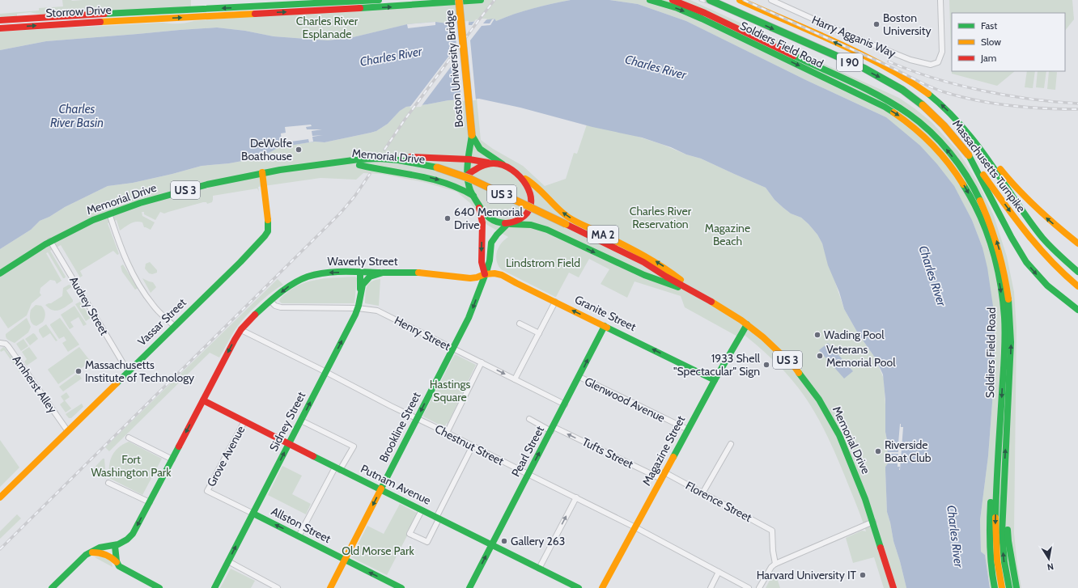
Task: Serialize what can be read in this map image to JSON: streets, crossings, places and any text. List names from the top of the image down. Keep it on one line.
{"streets":{"main road":["Storrow Drive","Soldiers Field Road","I 90","Boston University Bridge","Memorial Drive","Massachusetts Turnpike","US 3","MA 2","Waverly Street","Granite Street","Vassar Street","Sidney Street","Brookline Street","Magazine Street","Pearl Street","Putnam Avenue","Allston Street"],"street":["Harry Agganis Way","Audrey Street","Henry Street","Amherst Alley","Glenwood Avenue","Chestnut Street","Tufts Street","Grove Avenue","Florence Street"]},"crossings":[["Boston University Bridge","MA 2"],["Boston University Bridge","Brookline Street"],["Memorial Drive","MA 2"],["Memorial Drive","Audrey Street"],["Memorial Drive","Vassar Street"],["Memorial Drive","Magazine Street"],["MA 2","Brookline Street"],["Waverly Street","Granite Street"],["Waverly Street","Henry Street"],["Waverly Street","Sidney Street"],["Waverly Street","Brookline Street"],["Waverly Street","Chestnut Street"],["Waverly Street","Putnam Avenue"],["Audrey Street","Vassar Street"],["Granite Street","Brookline Street"],["Granite Street","Magazine Street"],["Granite Street","Pearl Street"],["Vassar Street","Amherst Alley"],["Henry Street","Sidney Street"],["Henry Street","Brookline Street"],["Henry Street","Pearl Street"],["Glenwood Avenue","Magazine Street"],["Glenwood Avenue","Pearl Street"],["Sidney Street","Chestnut Street"],["Sidney Street","Putnam Avenue"],["Sidney Street","Allston Street"],["Brookline Street","Chestnut Street"],["Brookline Street","Putnam Avenue"],["Brookline Street","Allston Street"],["Chestnut Street","Magazine Street"],["Chestnut Street","Pearl Street"],["Magazine Street","Tufts Street"],["Magazine Street","Florence Street"],["Pearl Street","Tufts Street"],["Pearl Street","Putnam Avenue"],["Tufts Street","Florence Street"],["Grove Avenue","Putnam Avenue"],["Grove Avenue","Allston Street"]],"one_way":["Waverly Street","Sidney Street","Brookline Street","Pearl Street","Tufts Street"],"water":["Charles River","Charles River Basin"],"parks":["Charles River Esplanade","Charles River Reservation","Magazine Beach","Lindstrom Field","Hastings Square","Fort Washington Park","Old Morse Park"],"places":["Boston University","DeWolfe Boathouse","640 Memorial Drive","Wading Pool","Veterans Memorial Pool","1933 Shell \"Spectacular\" Sign","Massachusetts Institute of Technology","Riverside Boat Club","Gallery 263","Harvard University IT"],"legend":["Fast","Slow","Jam"],"north":"bottom"}
